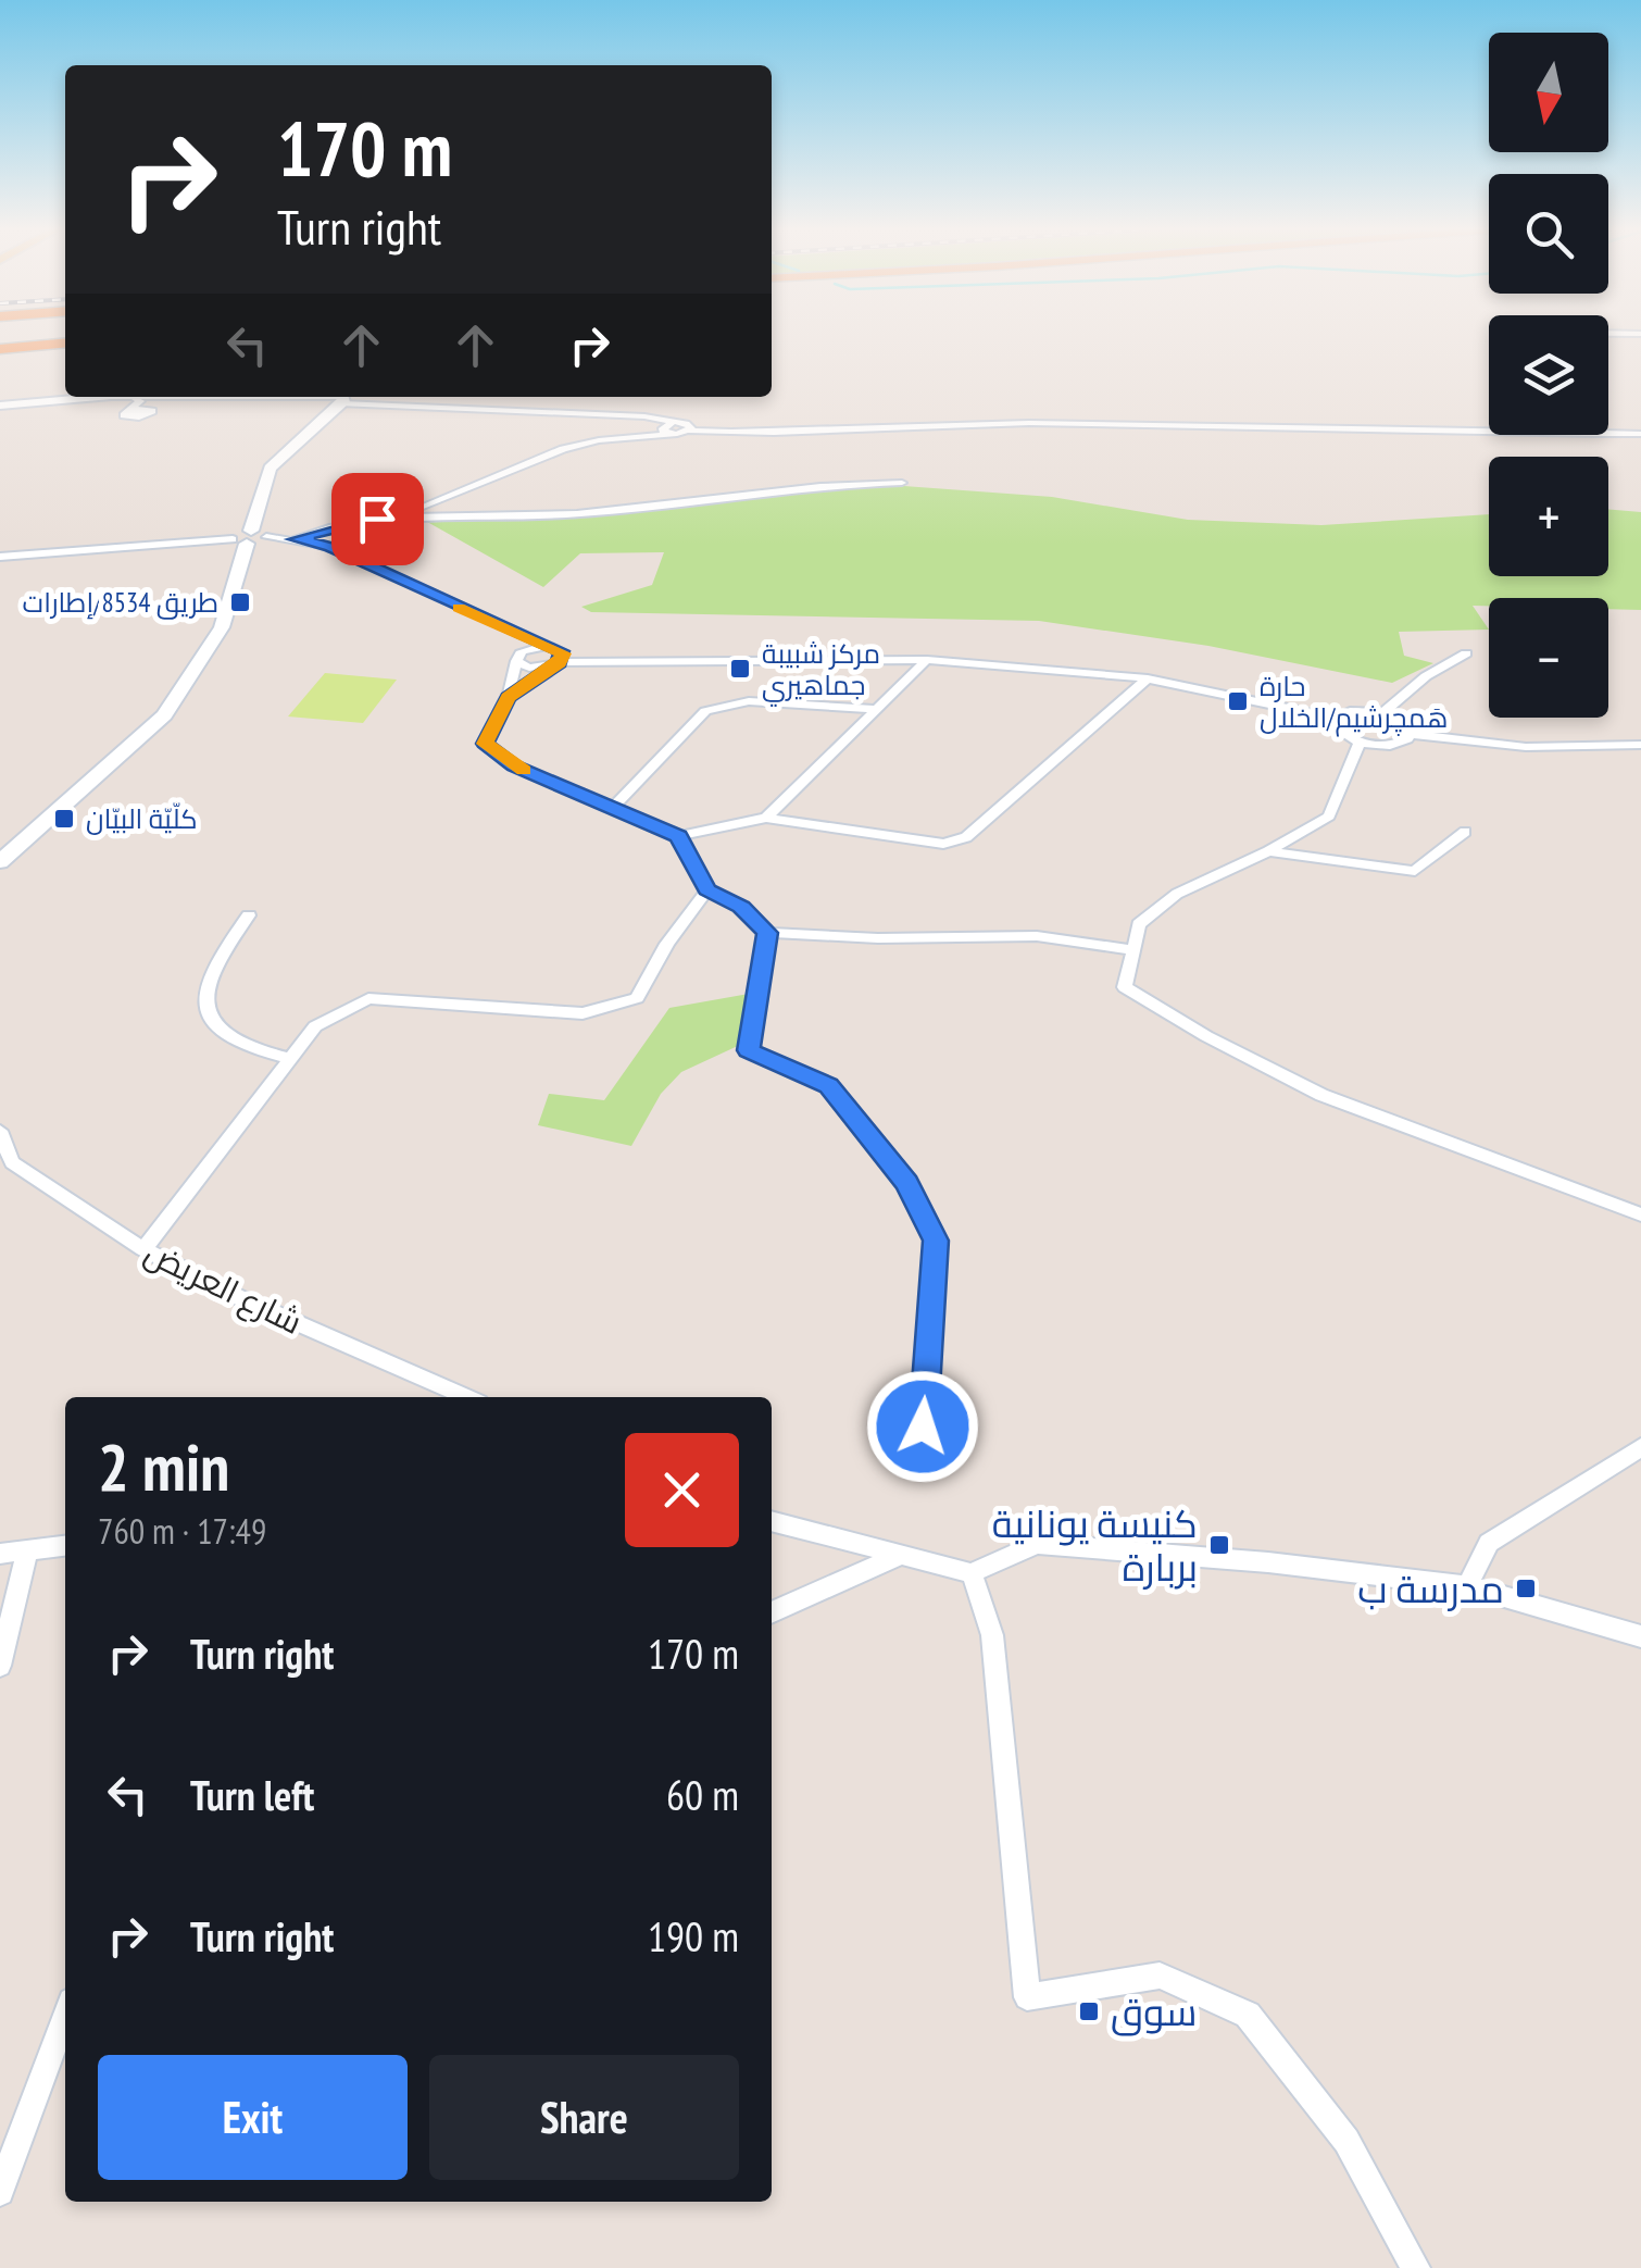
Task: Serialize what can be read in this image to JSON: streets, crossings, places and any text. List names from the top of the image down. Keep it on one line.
{"streets":{"street":["شارع العريض"]},"places":{"transit":["طريق 8534/إطارات","مركز شبيبة جماهيري","حارة هَمچرشيم/الخلال","كلّيّة البيّان","كنيسة يونانية بربارة","مدرسة ب","سوق"]},"north":"bottom","page":{"map_buttons":["+","−"],"turn":["170 m","Turn right"],"heading":["2 min","760 m · 17:49"],"list":[{"name":"Turn right","value":"170 m"},{"name":"Turn left","value":"60 m"},{"name":"Turn right","value":"190 m"}],"buttons":["Exit","Share"]}}
